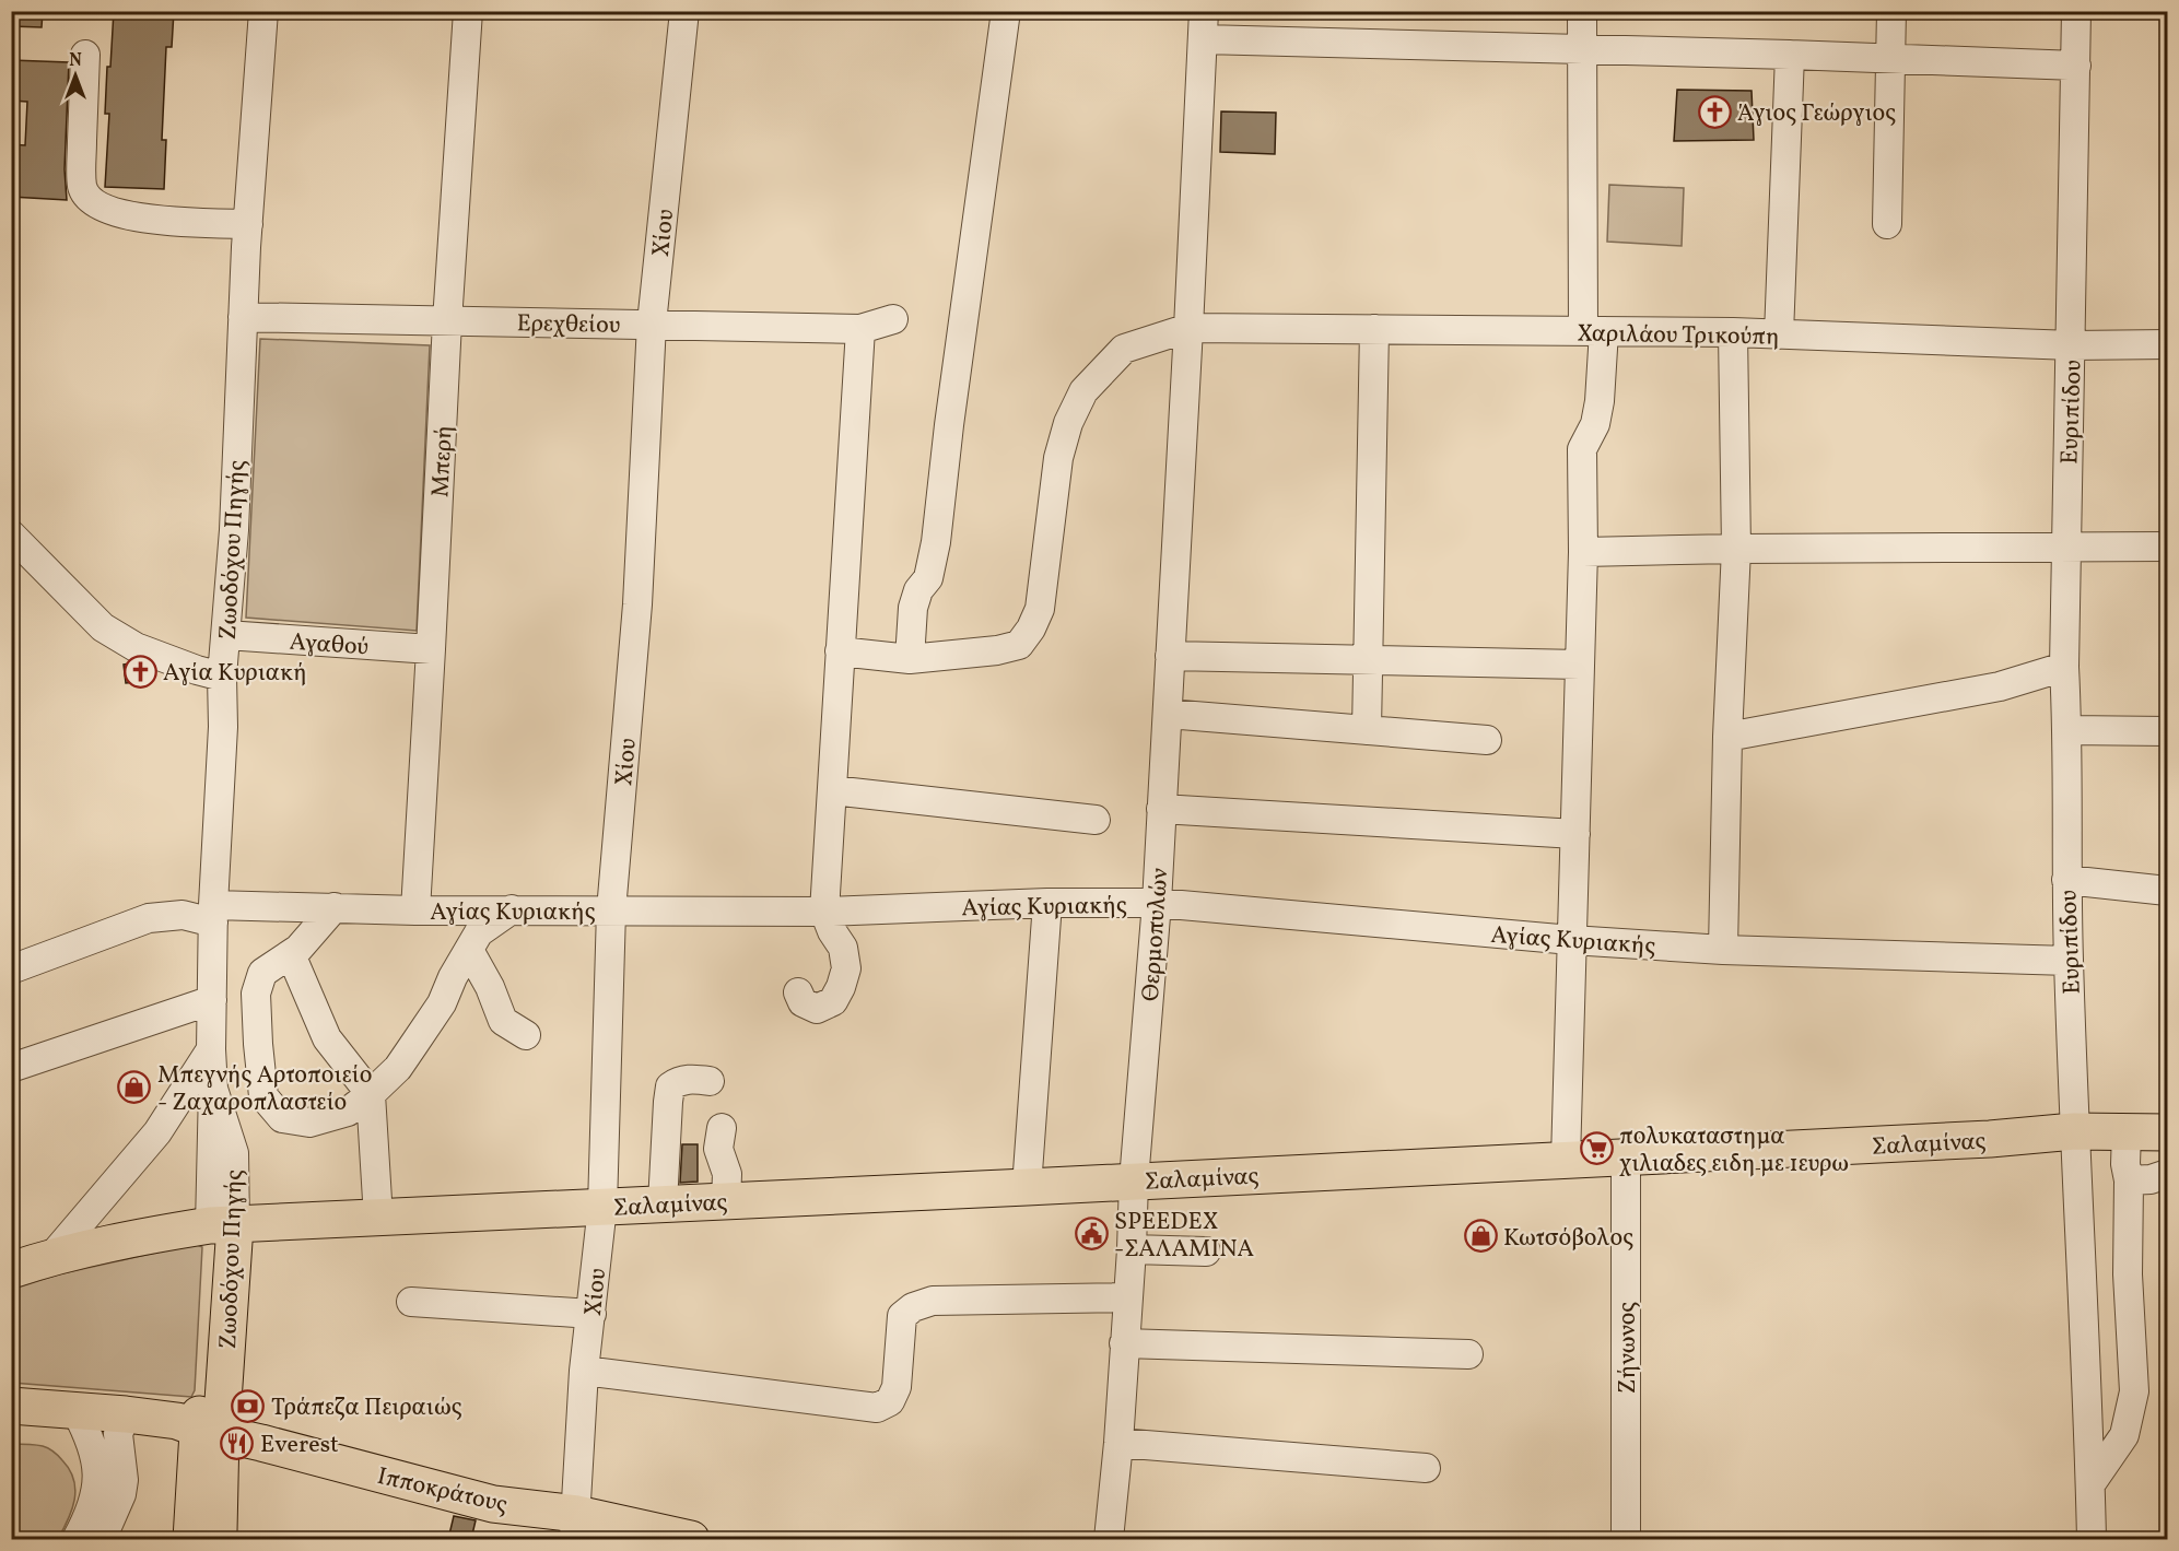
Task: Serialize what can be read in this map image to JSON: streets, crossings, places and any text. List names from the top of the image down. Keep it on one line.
{"streets":{"main road":["Ζωοδόχου Πηγής","Σαλαμίνας","Ιπποκράτους"],"street":["Χίου","Ερεχθείου","Χαριλάου Τρικούπη","Ευριπίδου","Μπερή","Αγαθού","Αγίας Κυριακής","Θερμοπυλών","Ζήνωνος"]},"crossings":[["Χίου","Ερεχθείου"],["Χίου","Αγίας Κυριακής"],["Χίου","Σαλαμίνας"],["Χίου","Ιπποκράτους"],["Ερεχθείου","Μπερή"],["Ερεχθείου","Ζωοδόχου Πηγής"],["Χαριλάου Τρικούπη","Ευριπίδου"],["Χαριλάου Τρικούπη","Θερμοπυλών"],["Ευριπίδου","Αγίας Κυριακής"],["Ευριπίδου","Σαλαμίνας"],["Μπερή","Αγαθού"],["Μπερή","Αγίας Κυριακής"],["Ζωοδόχου Πηγής","Αγαθού"],["Ζωοδόχου Πηγής","Αγίας Κυριακής"],["Ζωοδόχου Πηγής","Σαλαμίνας"],["Ζωοδόχου Πηγής","Ιπποκράτους"],["Αγίας Κυριακής","Θερμοπυλών"],["Θερμοπυλών","Σαλαμίνας"],["Σαλαμίνας","Ζήνωνος"]],"places":{"church":["Άγιος Γεώργιος","Αγία Κυριακή"],"shop":["Μπεγνής Αρτοποιείο - Ζαχαροπλαστείο","Κωτσόβολος"],"supermarket":["πολυκαταστημα χιλιαδες ειδη με 1ευρω"],"public building":["SPEEDEX -ΣΑΛΑΜΙΝΑ"],"bank":["Τράπεζα Πειραιώς"],"restaurant":["Everest"]},"north":"top"}
